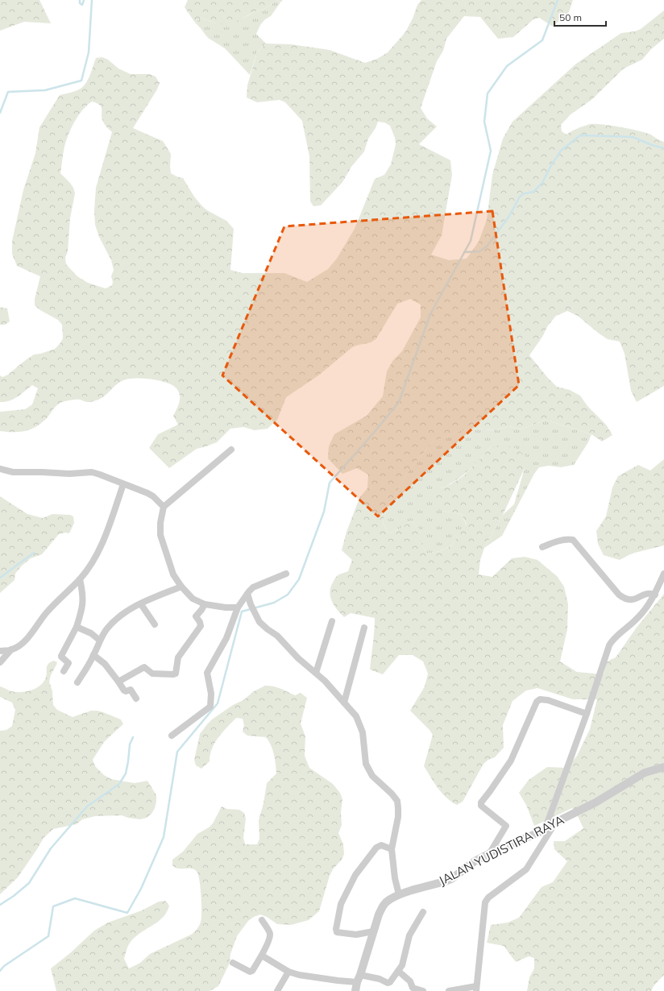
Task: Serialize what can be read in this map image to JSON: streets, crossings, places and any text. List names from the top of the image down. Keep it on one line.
{"streets":{"street":["JALAN YUDISTIRA RAYA"]},"scale_bar":"50 m"}
